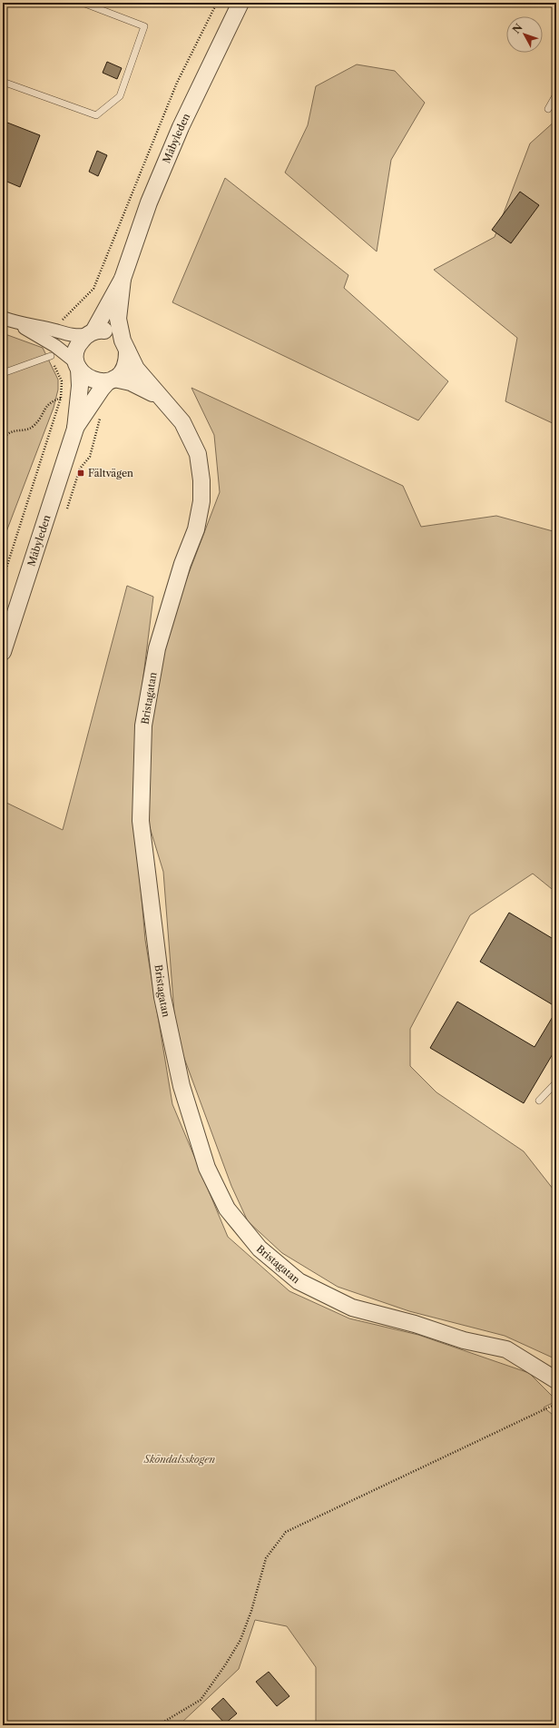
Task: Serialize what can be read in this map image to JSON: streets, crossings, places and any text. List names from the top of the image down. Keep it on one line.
{"streets":{"street":["Måbyleden","Bristagatan"]},"crossings":[["Måbyleden","Bristagatan"]],"parks":["Sköndalsskogen"],"places":{"transit":["Fältvägen"]},"north":"top left"}
